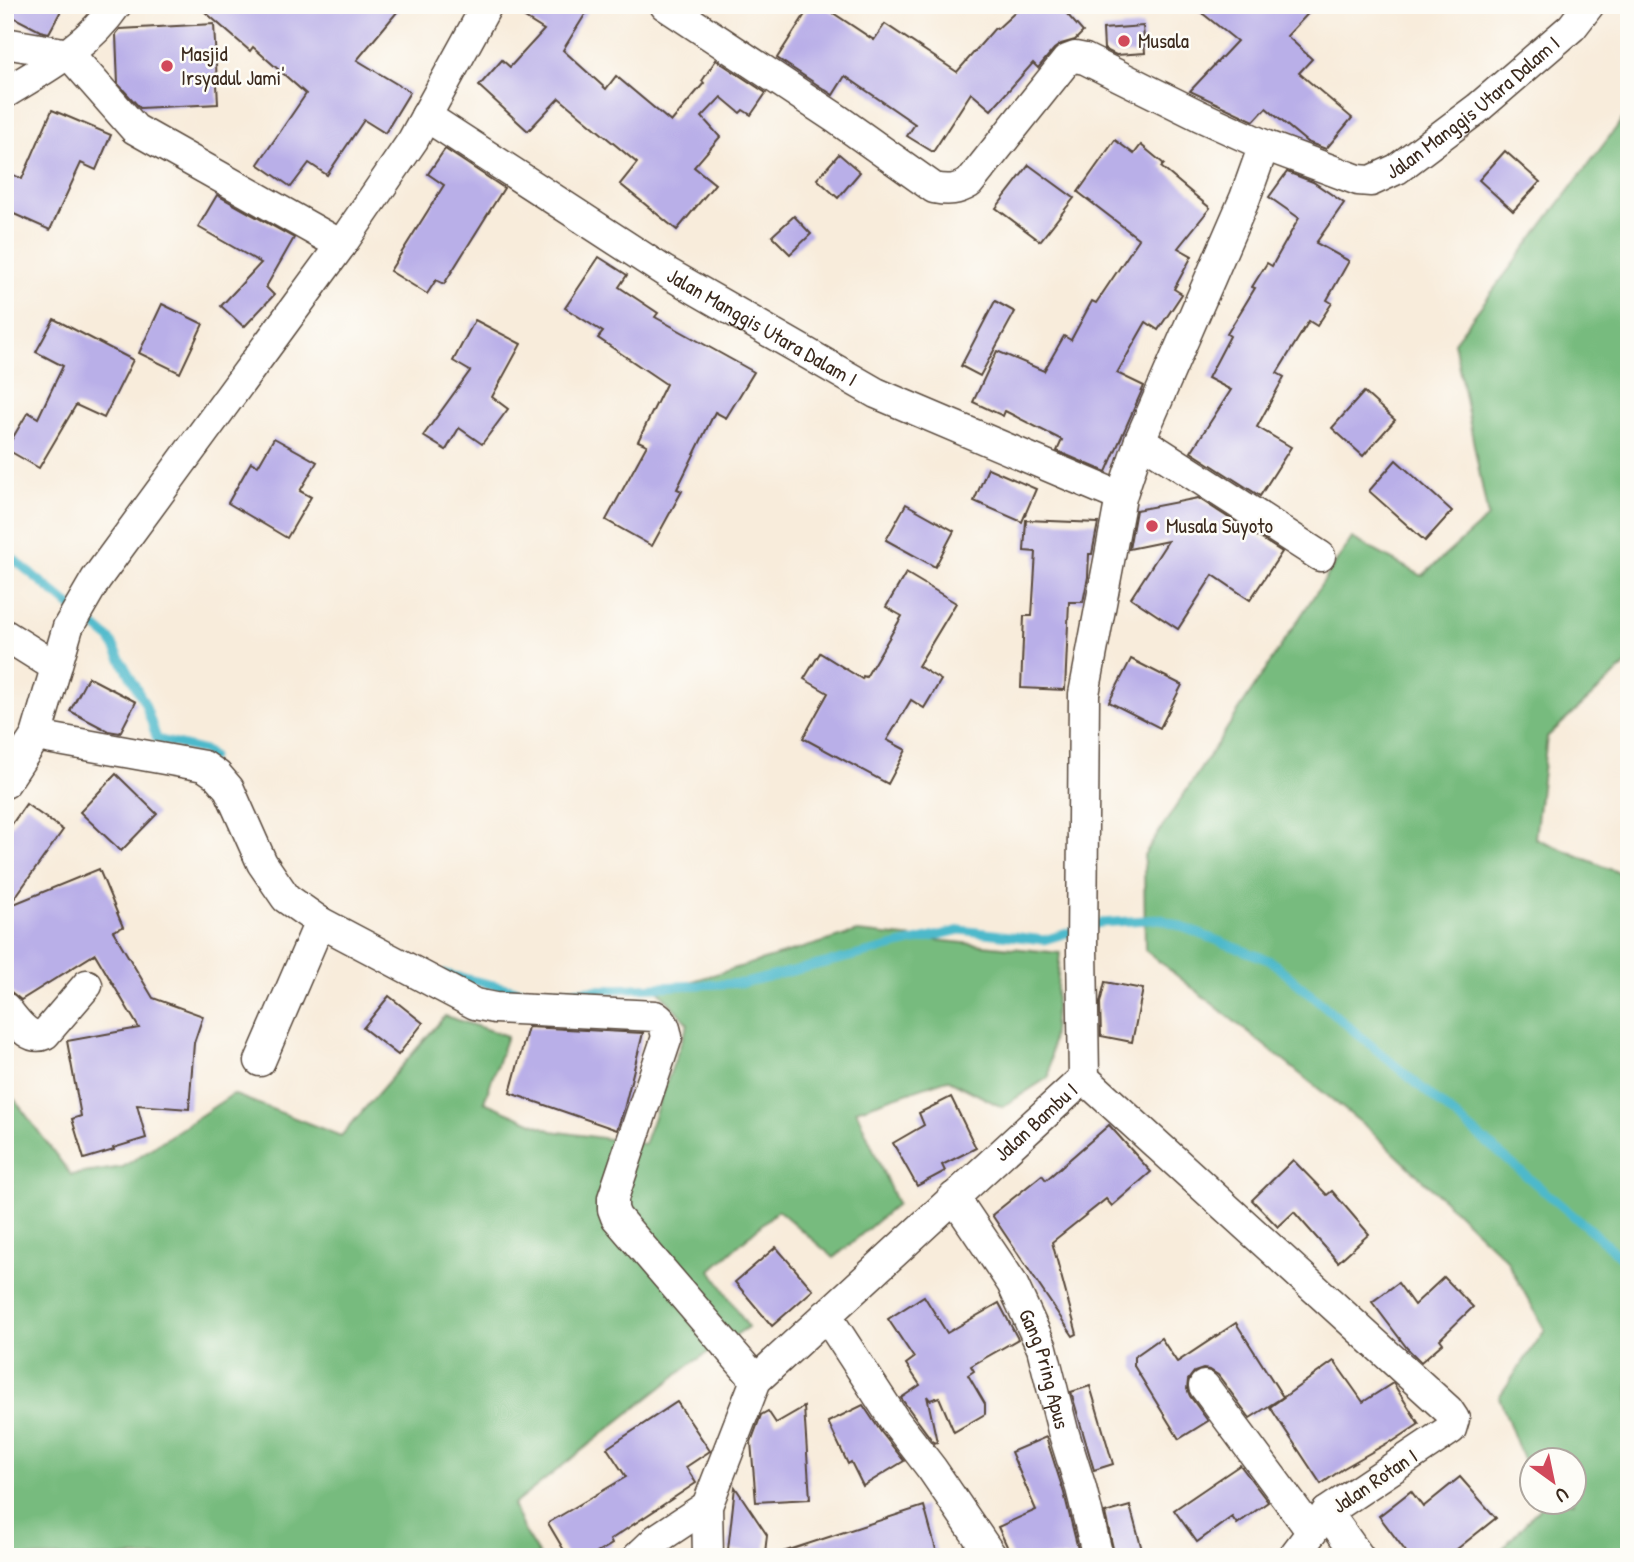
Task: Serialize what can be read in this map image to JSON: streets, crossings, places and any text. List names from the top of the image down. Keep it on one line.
{"streets":{"street":["Jalan Manggis Utara Dalam I","Jalan Bambu I","Gang Pring Apus","Jalan Rotan I"]},"crossings":[["Jalan Bambu I","Gang Pring Apus"],["Jalan Bambu I","Jalan Rotan I"]],"places":["Musala","Masjid Irsyadul Jami'","Musala Suyoto"],"north":"bottom right"}
